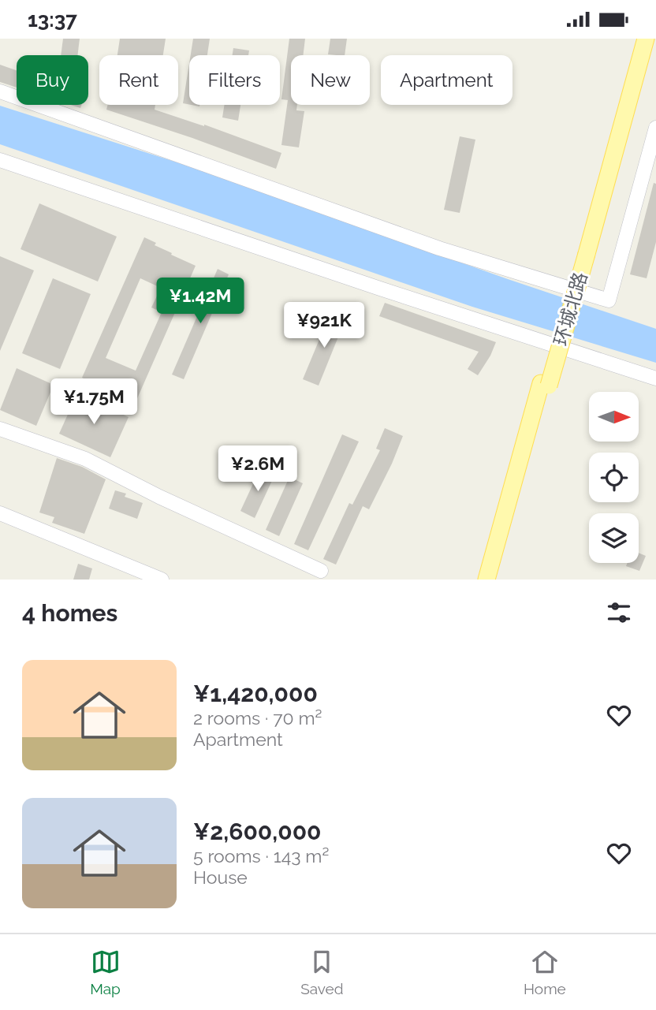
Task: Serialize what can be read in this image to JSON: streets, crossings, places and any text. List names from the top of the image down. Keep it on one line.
{"streets":{"main road":["环城北路"]},"north":"right","page":{"status":"13:37","chip":["Buy","Rent","Filters","New","Apartment"],"price":["¥1.42M","¥921K","¥1.75M","¥2.6M"],"heading":"4 homes","list":[{"name":"¥1,420,000","note":"2 rooms · 70 m² · Apartment"},{"name":"¥2,600,000","note":"5 rooms · 143 m² · House"}],"tabs":["Map","Saved","Home"]}}
